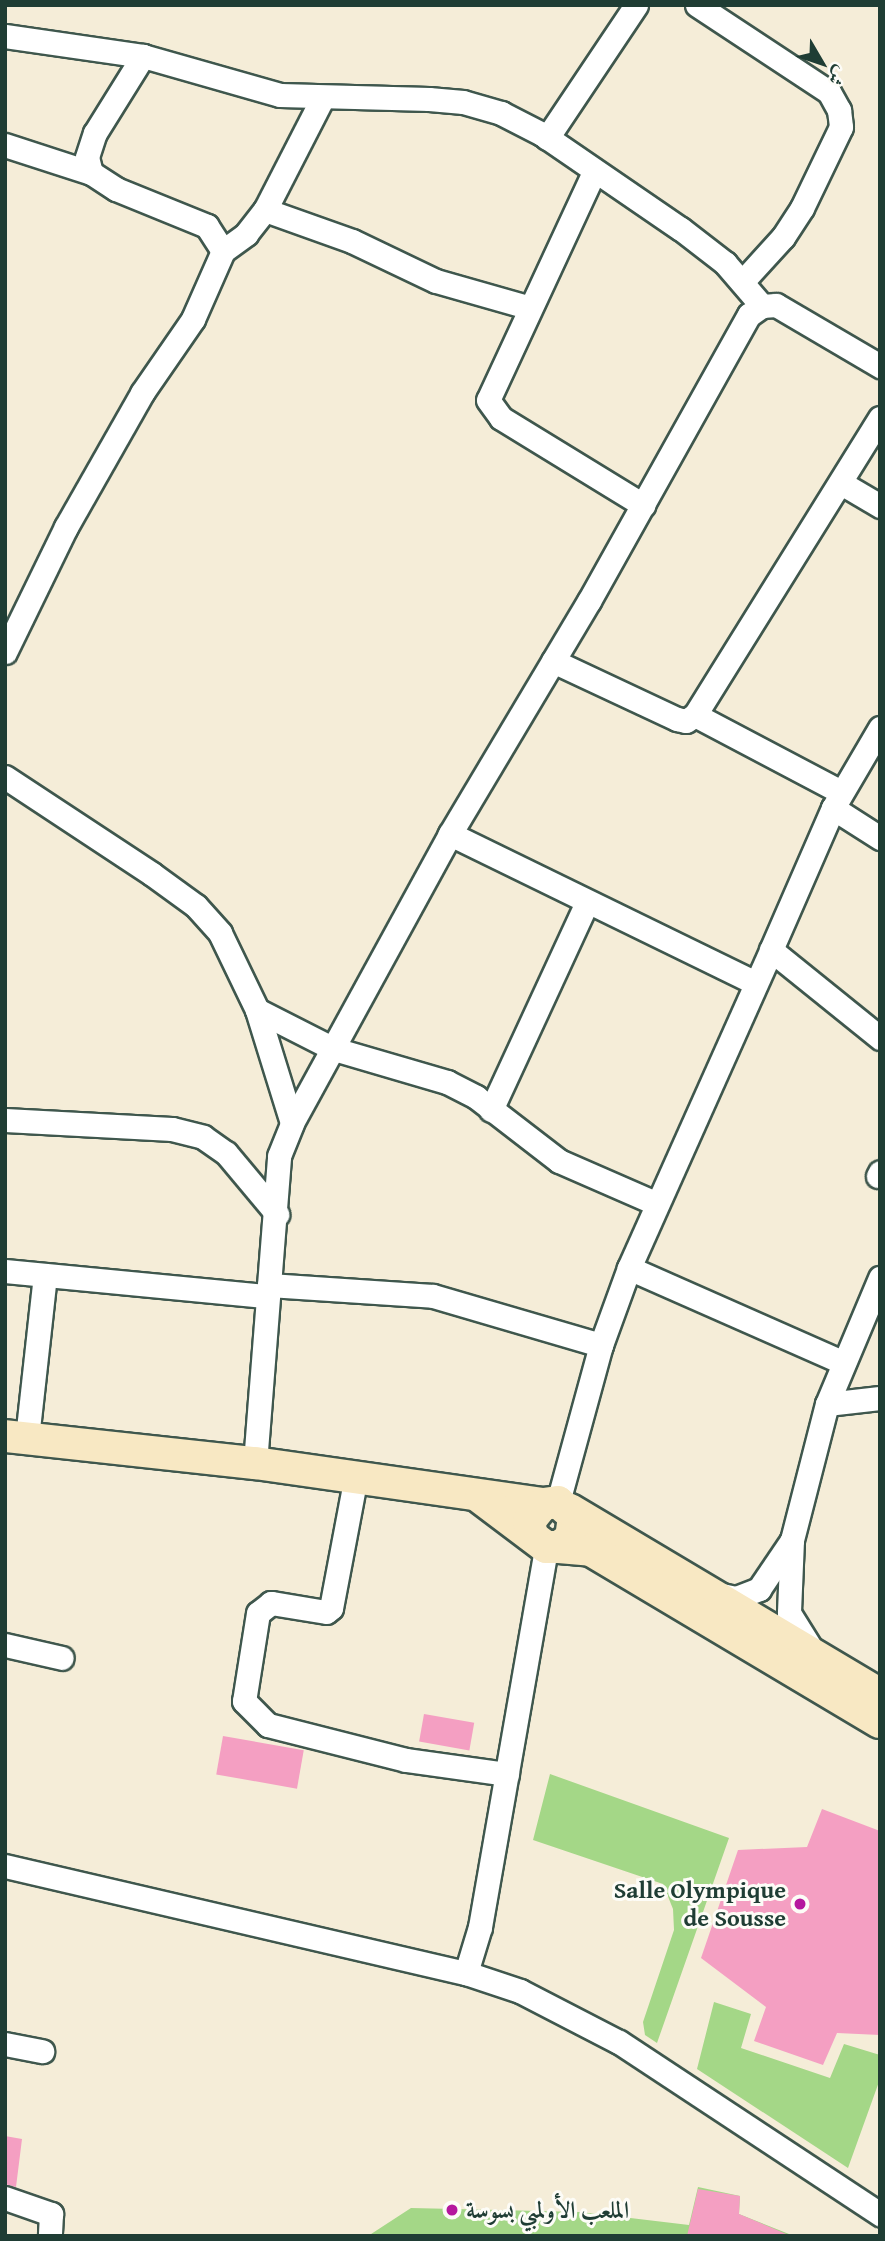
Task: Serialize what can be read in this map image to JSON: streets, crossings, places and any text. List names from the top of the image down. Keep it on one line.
{"places":["Salle Olympique de Sousse","الملعب الأولمبي بسوسة"],"north":"bottom right"}
